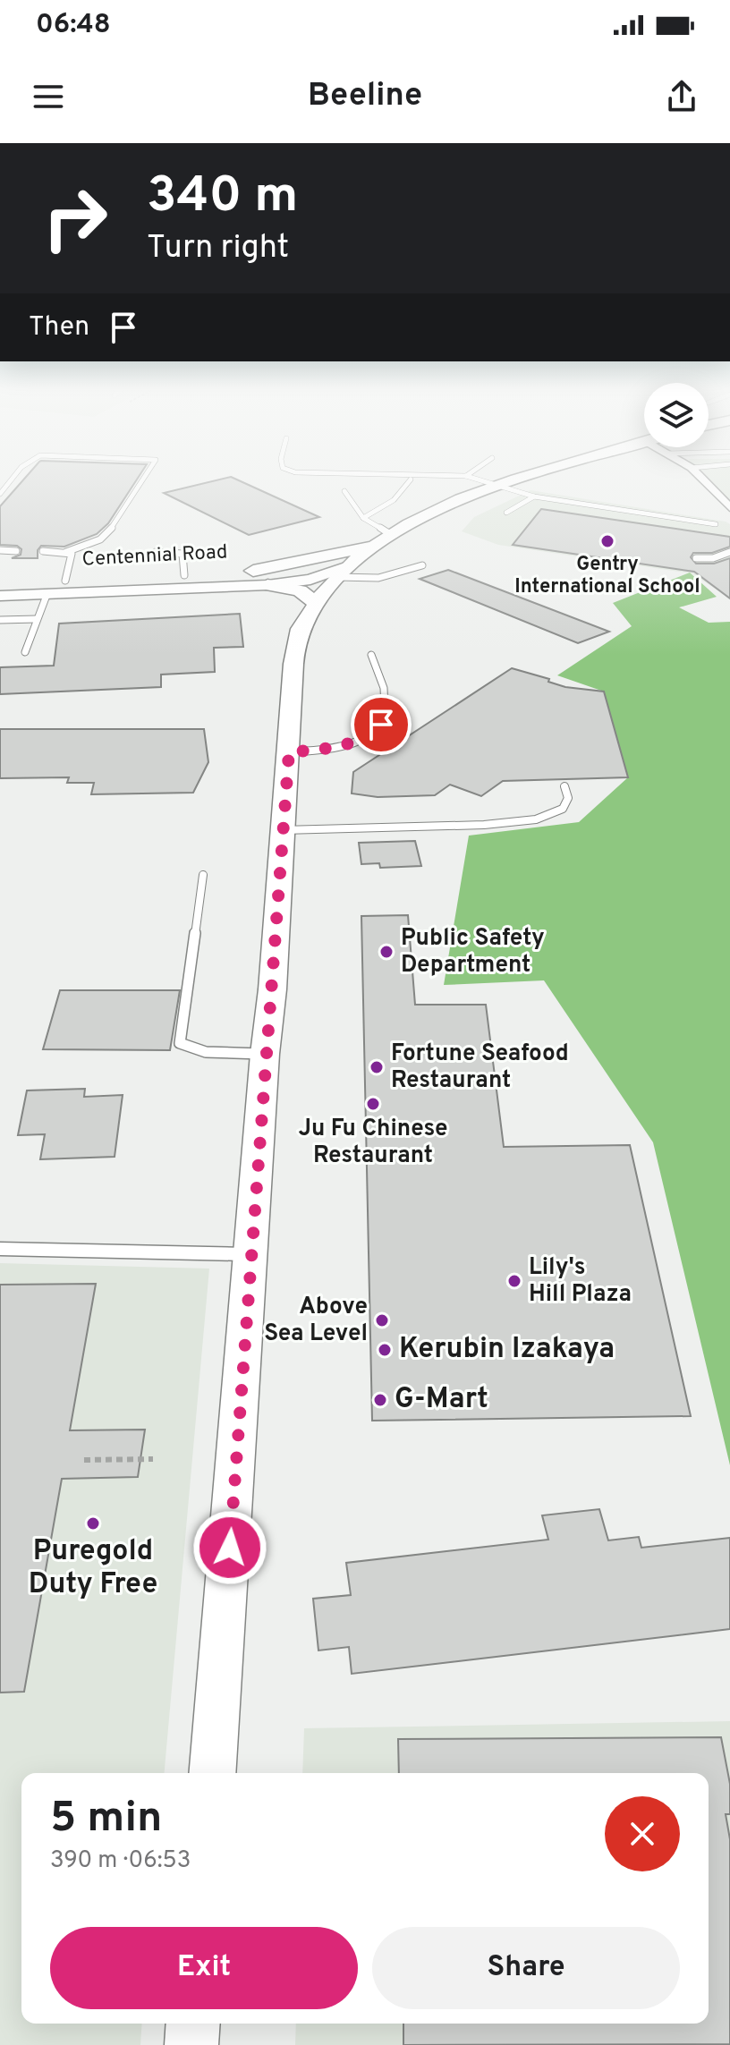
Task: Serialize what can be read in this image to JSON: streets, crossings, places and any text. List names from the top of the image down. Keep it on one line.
{"streets":{"street":["Centennial Road"]},"places":["Gentry International School","Public Safety Department","Fortune Seafood Restaurant","Ju Fu Chinese Restaurant","Lily's Hill Plaza","Above Sea Level","Kerubin Izakaya","G-Mart","Puregold Duty Free"],"page":{"status":"06:48","header":"Beeline","turn":["340 m","Turn right"],"then":"Then","heading":["5 min","390 m · 06:53"],"buttons":["Exit","Share"]}}
